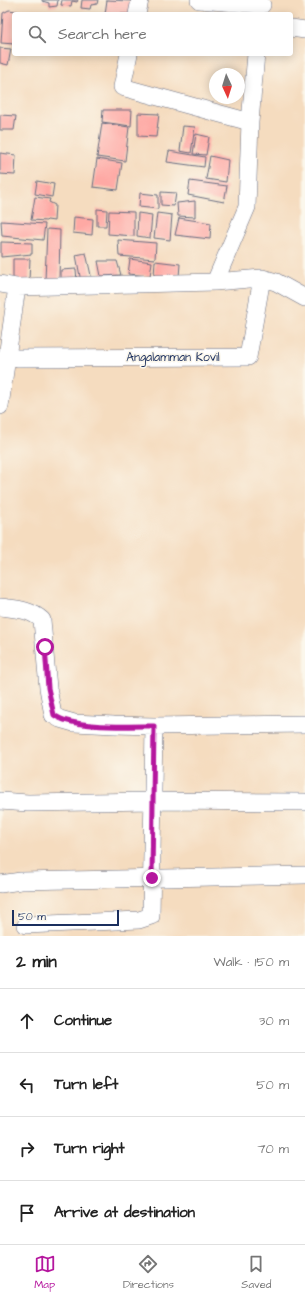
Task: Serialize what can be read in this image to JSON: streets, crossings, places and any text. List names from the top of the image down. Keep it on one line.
{"streets":{"street":["Angalamman Kovil"]},"scale_bar":"50 m","north":"bottom","page":{"search":"Search here","scale":"50 m","heading":["2 min","Walk · 150 m"],"list":[["Continue","30 m"],["Turn left","50 m"],["Turn right","70 m"],"Arrive at destination"],"nav":["Map","Directions","Saved"]}}
